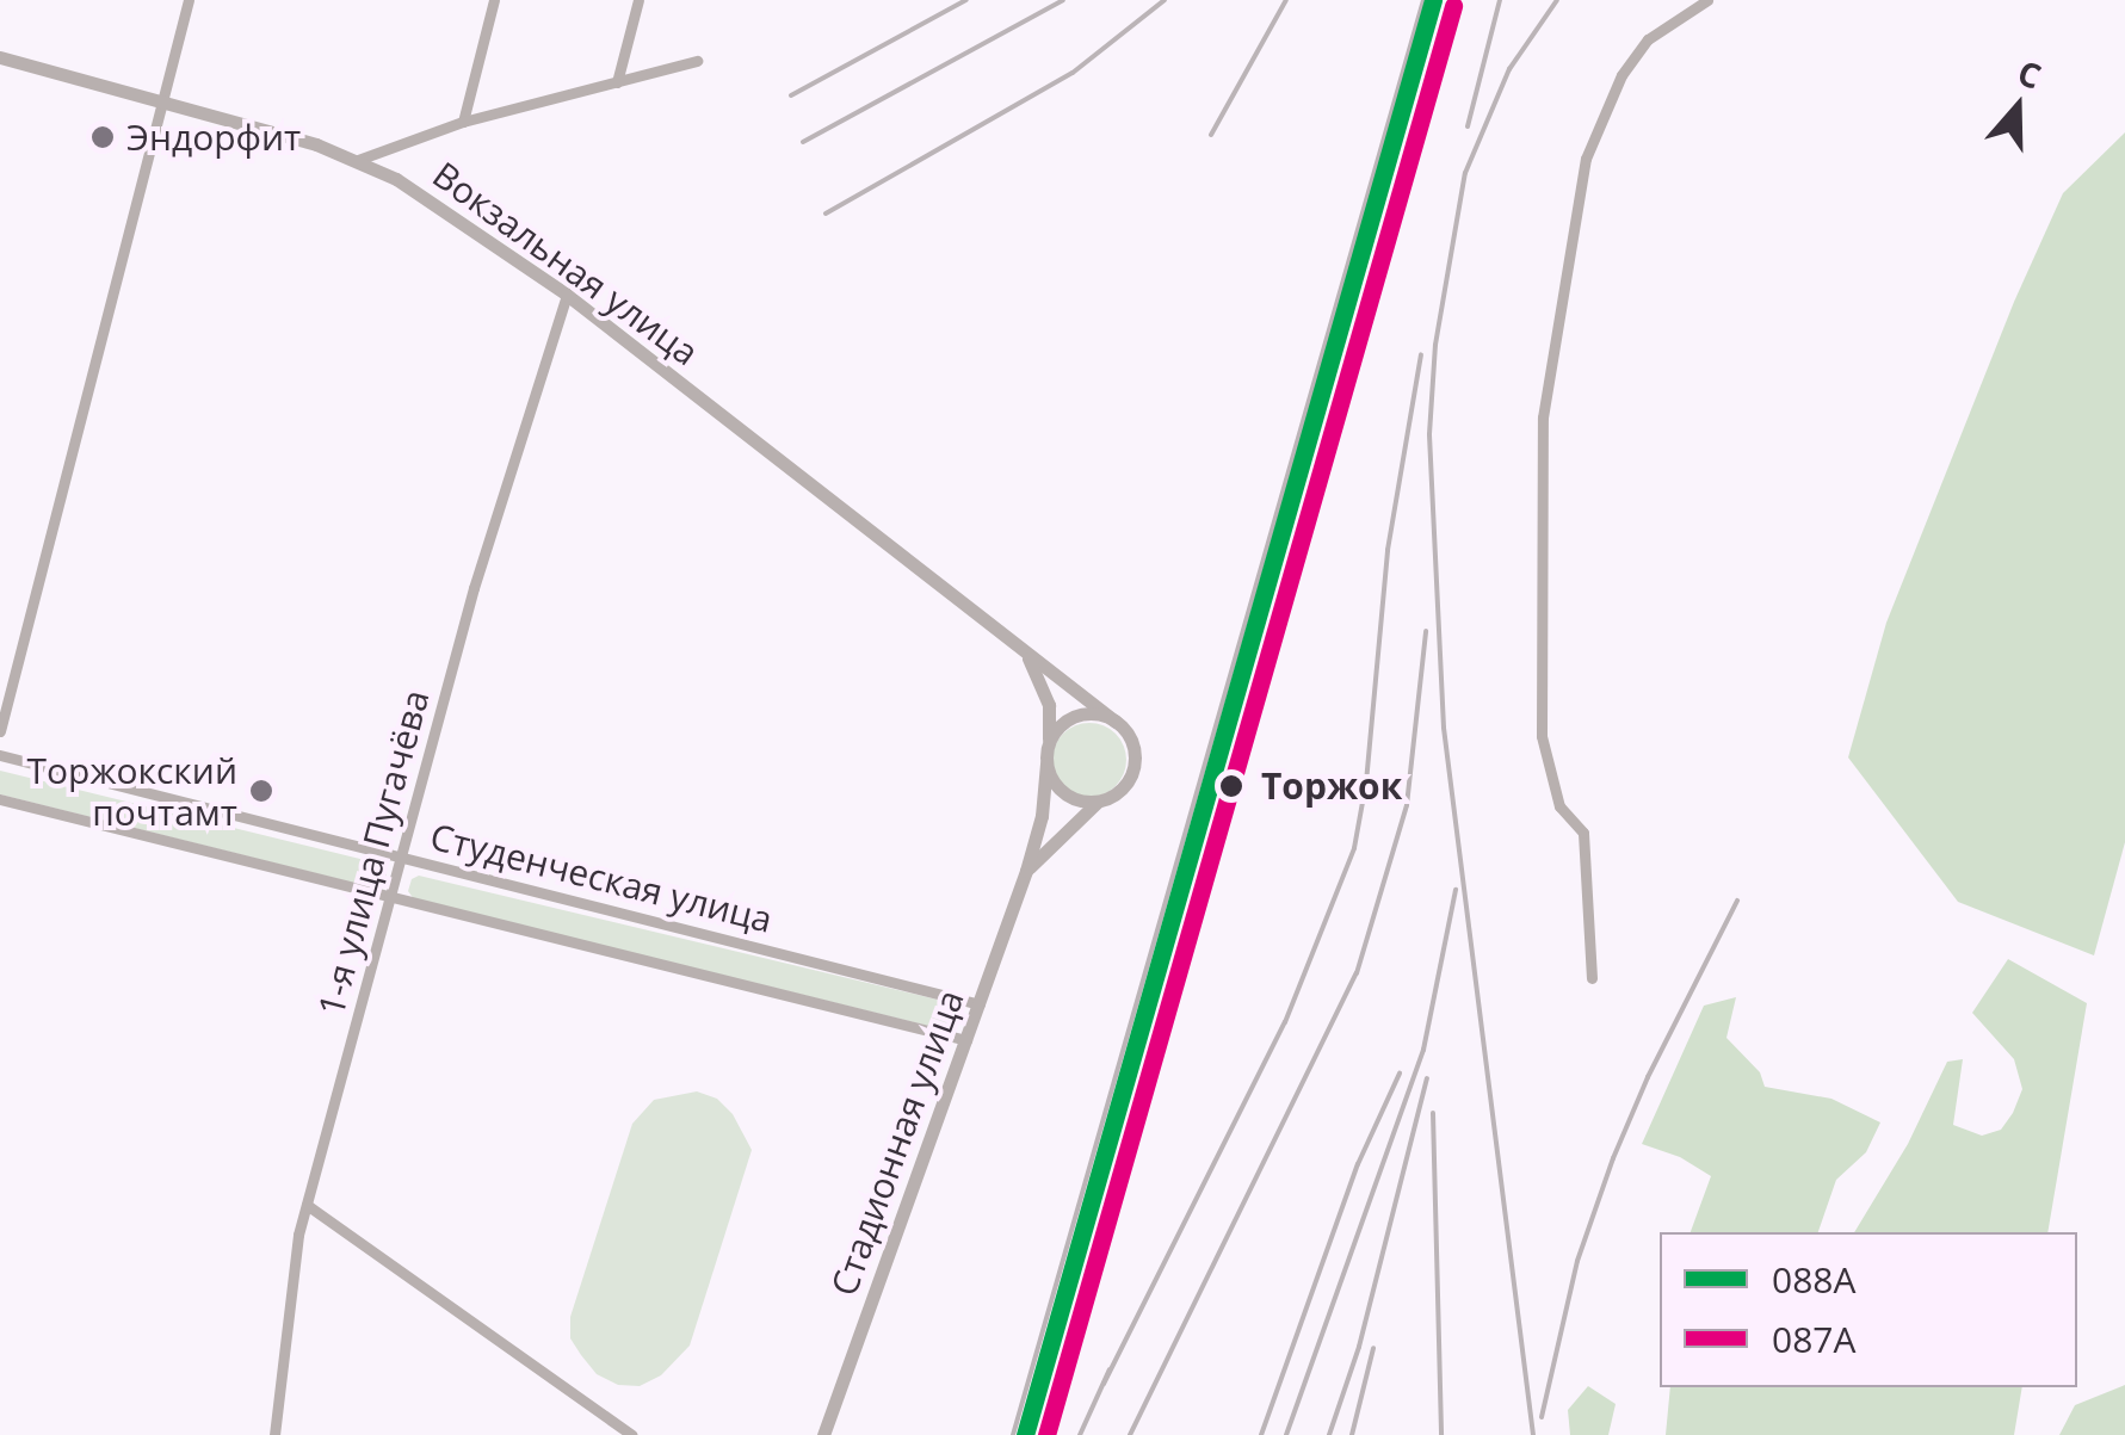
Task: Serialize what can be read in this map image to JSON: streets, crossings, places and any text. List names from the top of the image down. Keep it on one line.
{"streets":{"street":["Вокзальная улица","1-я улица Пугачёва","Студенческая улица","Стадионная улица"]},"crossings":[["Вокзальная улица","1-я улица Пугачёва"],["Вокзальная улица","Стадионная улица"],["1-я улица Пугачёва","Студенческая улица"],["Студенческая улица","Стадионная улица"]],"places":["Эндорфит","Торжок","Торжокский почтамт"],"lines":["transit line 088А","transit line 087А"],"legend":["088А","087А"],"north":"top"}
